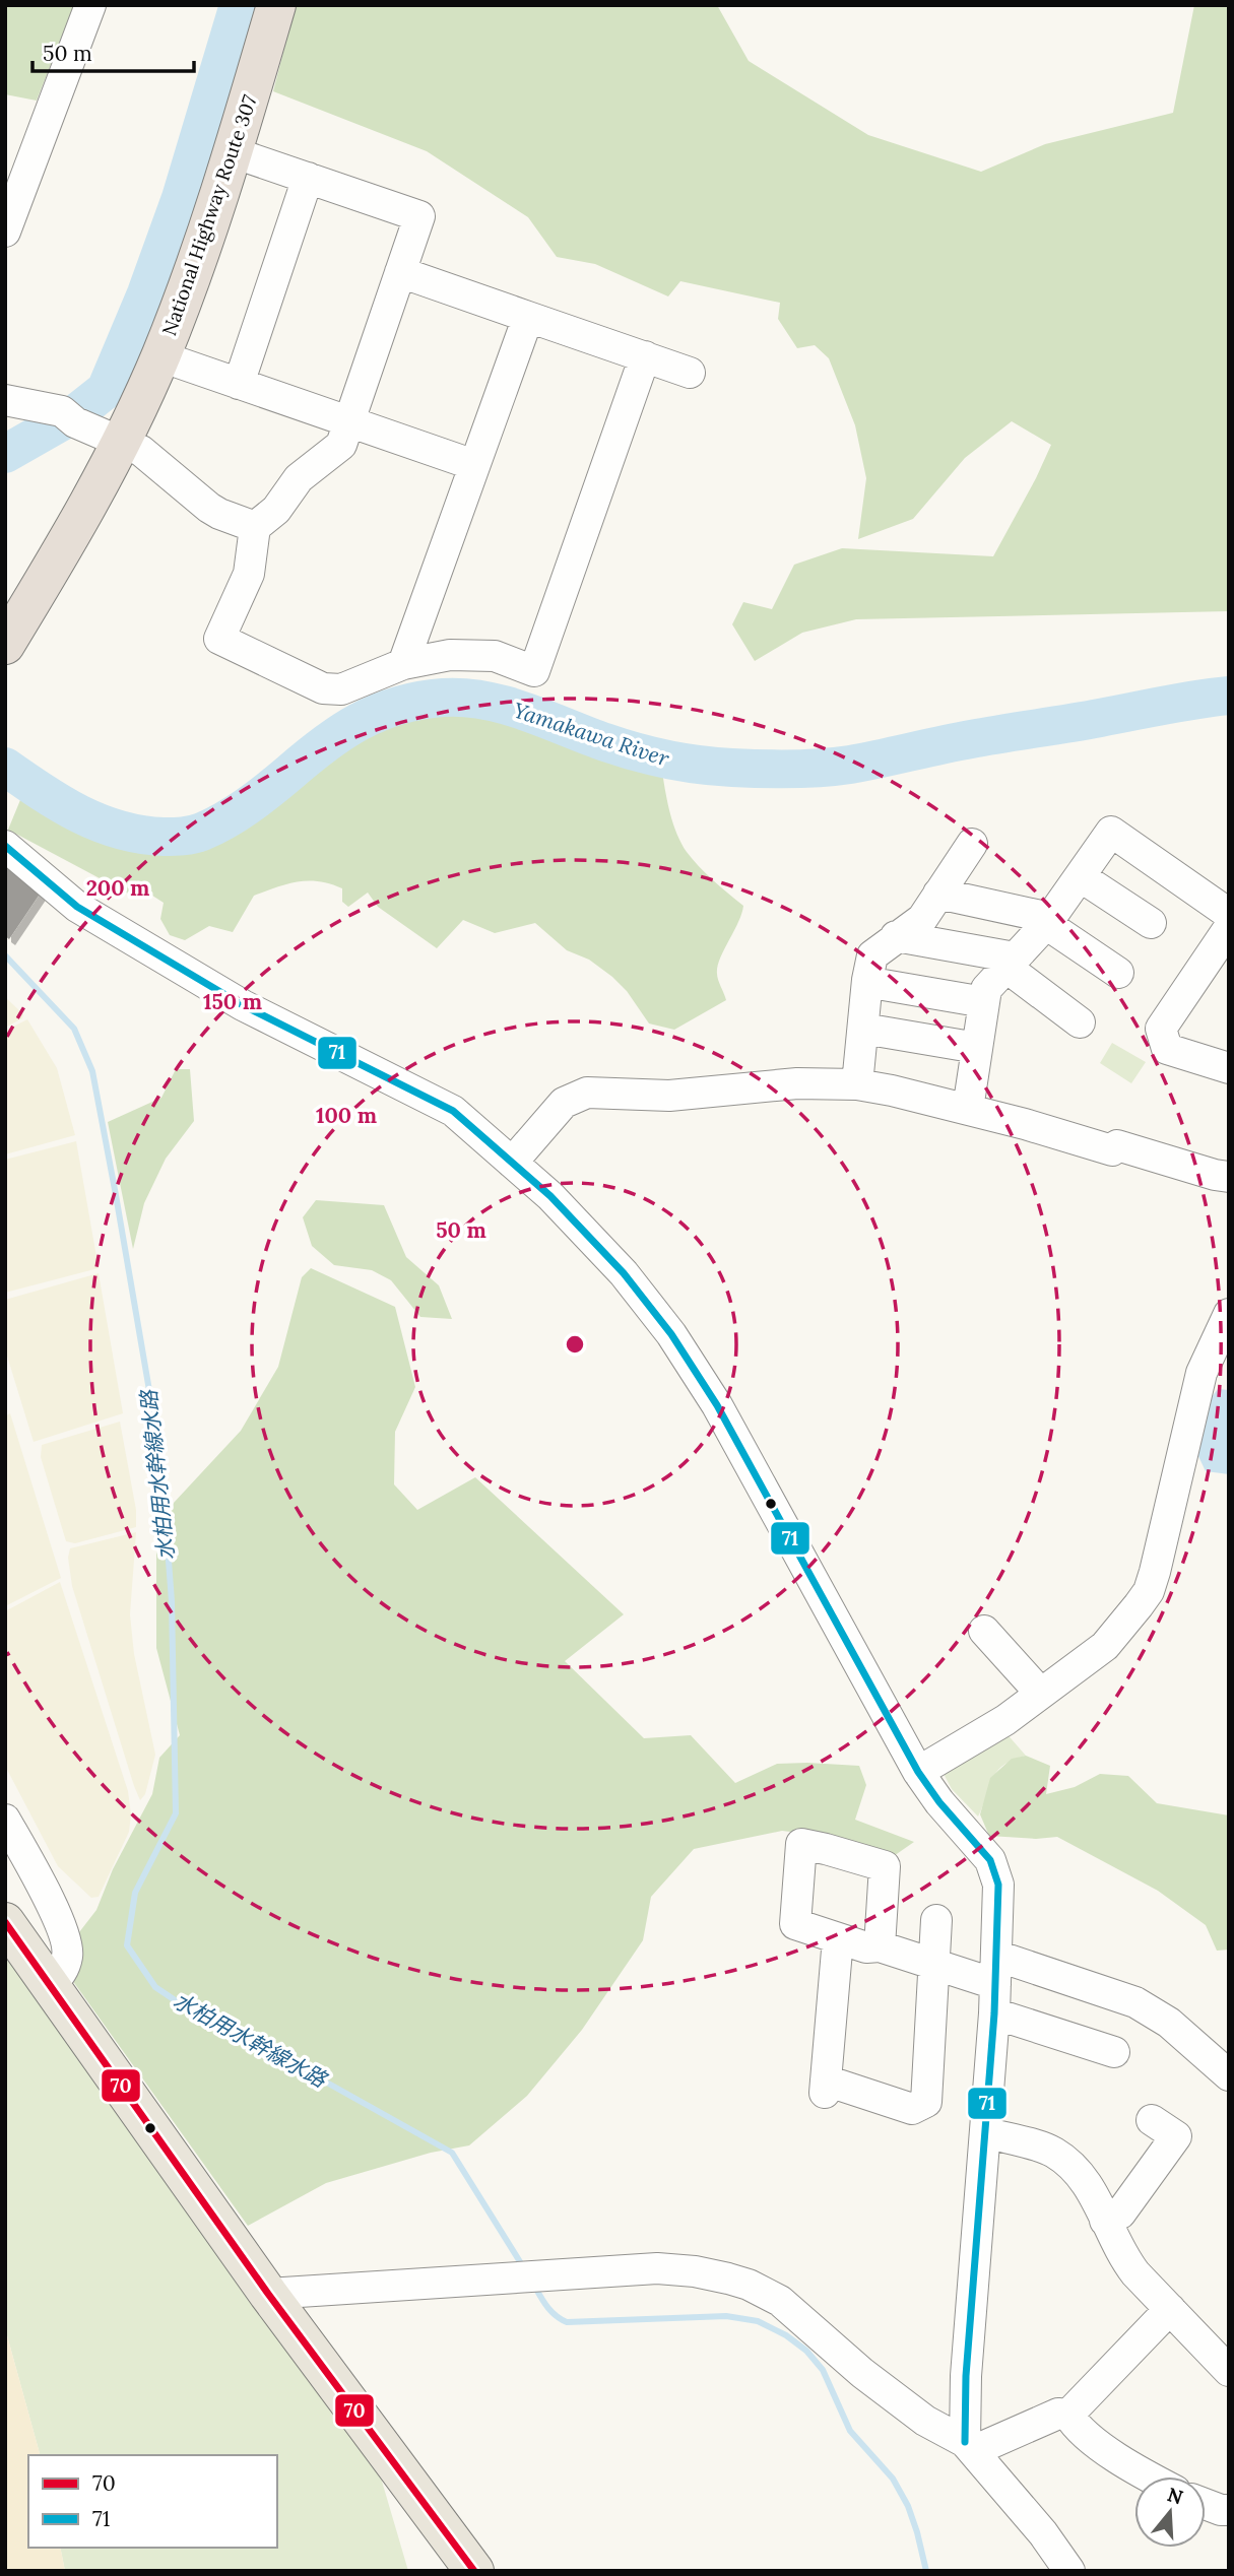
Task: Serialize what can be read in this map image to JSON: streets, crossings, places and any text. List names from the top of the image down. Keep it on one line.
{"streets":{"highway":["National Highway Route 307"]},"water":["Yamakawa River","水柏用水幹線水路"],"lines":["transit line 71","transit line 70"],"legend":["70","71"],"scale_bar":"50 m","north":"top","rings":["200 m","150 m","100 m","50 m"]}
